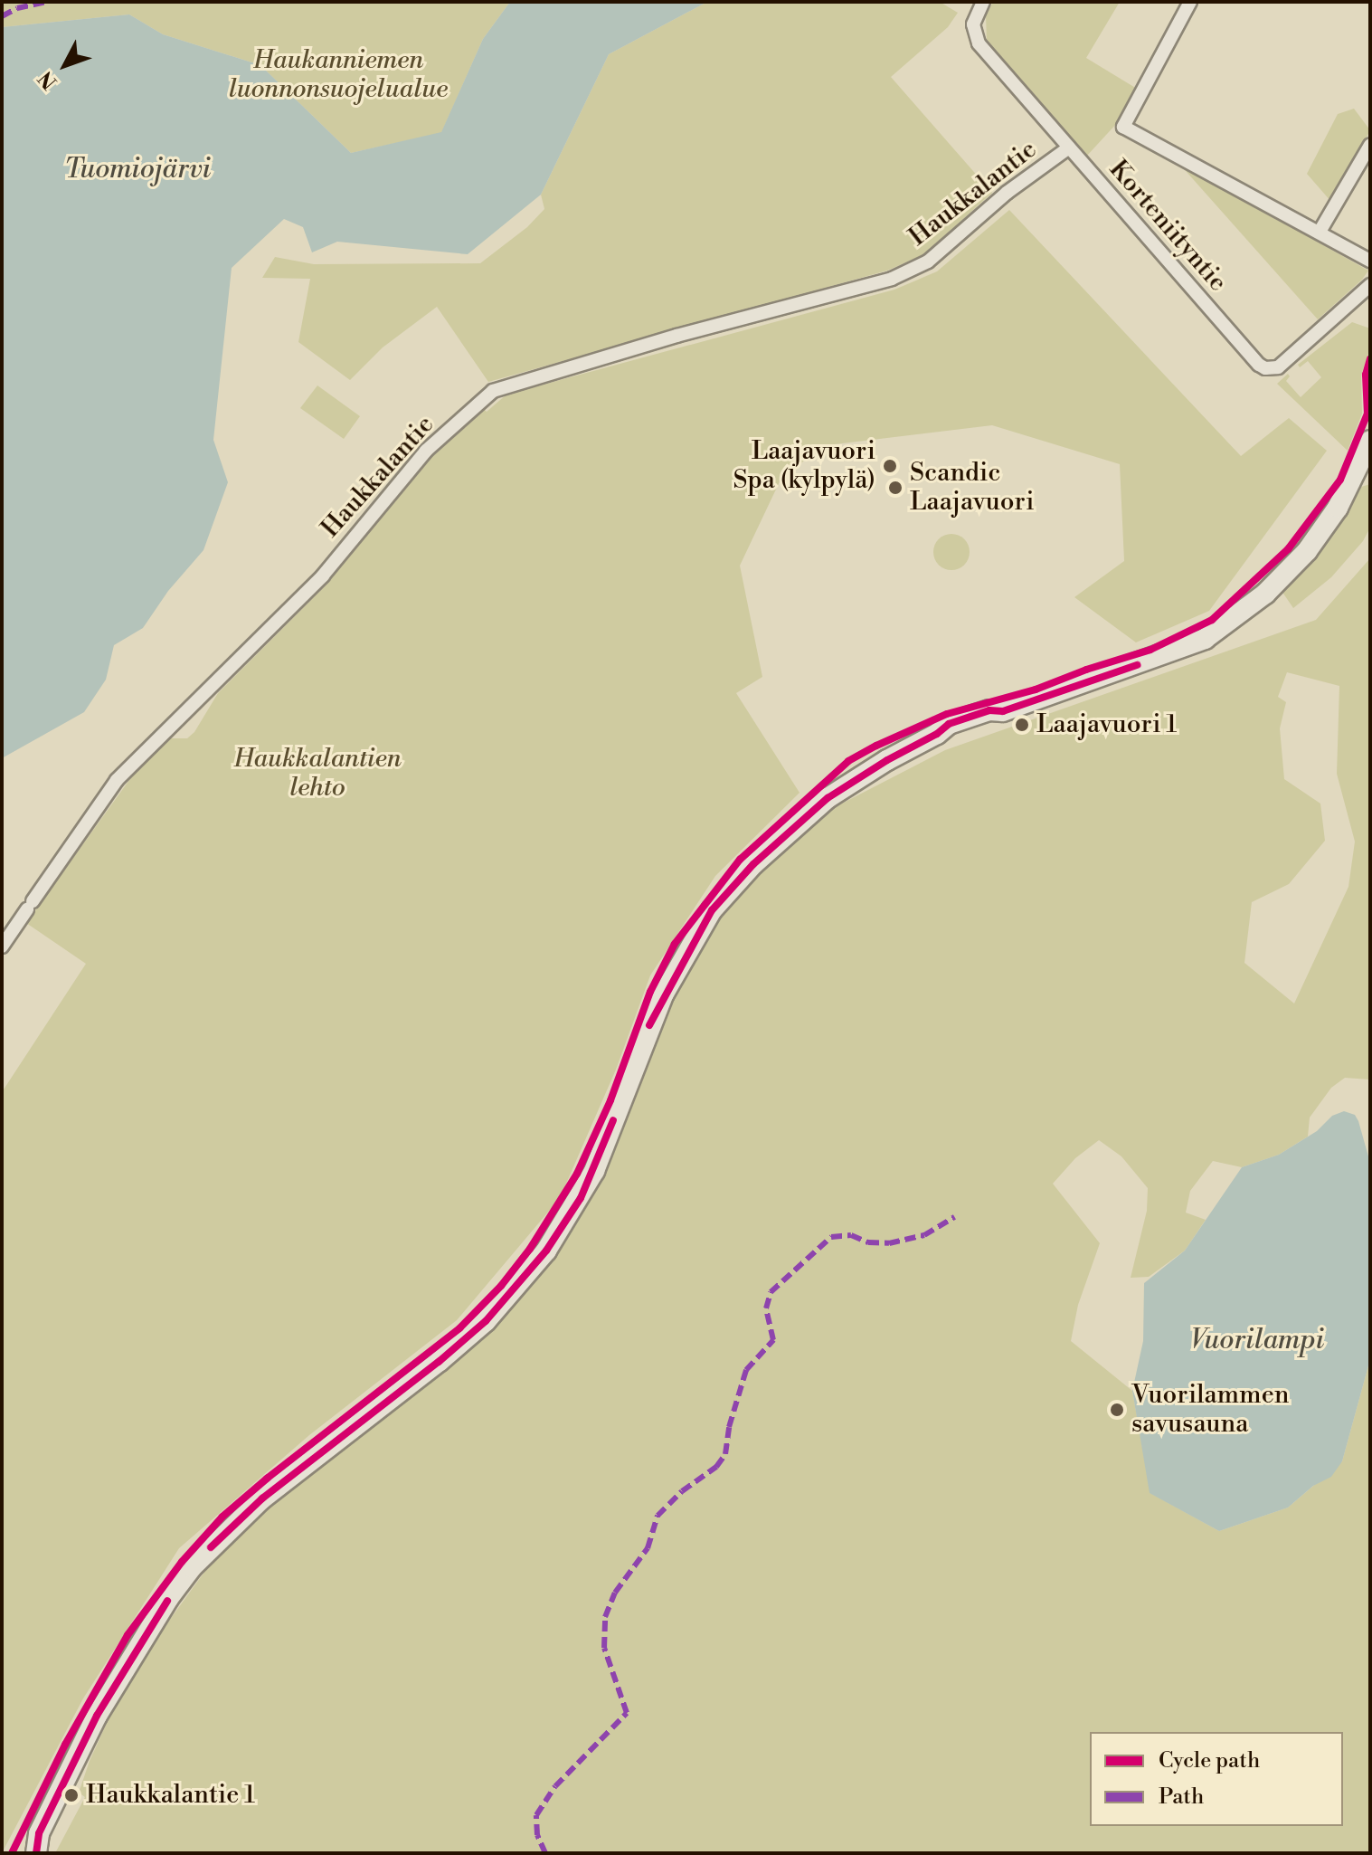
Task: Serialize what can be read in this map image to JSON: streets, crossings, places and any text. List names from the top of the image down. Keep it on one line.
{"streets":{"street":["Haukkalantie","Korteniityntie"]},"crossings":[["Haukkalantie","Korteniityntie"]],"water":["Tuomiojärvi","Vuorilampi"],"parks":["Haukanniemen luonnonsuojelualue","Haukkalantien lehto"],"places":["Laajavuori Spa (kylpylä)","Scandic Laajavuori","Laajavuori 1","Vuorilammen savusauna","Haukkalantie 1"],"legend":["Cycle path","Path"],"north":"bottom left"}
